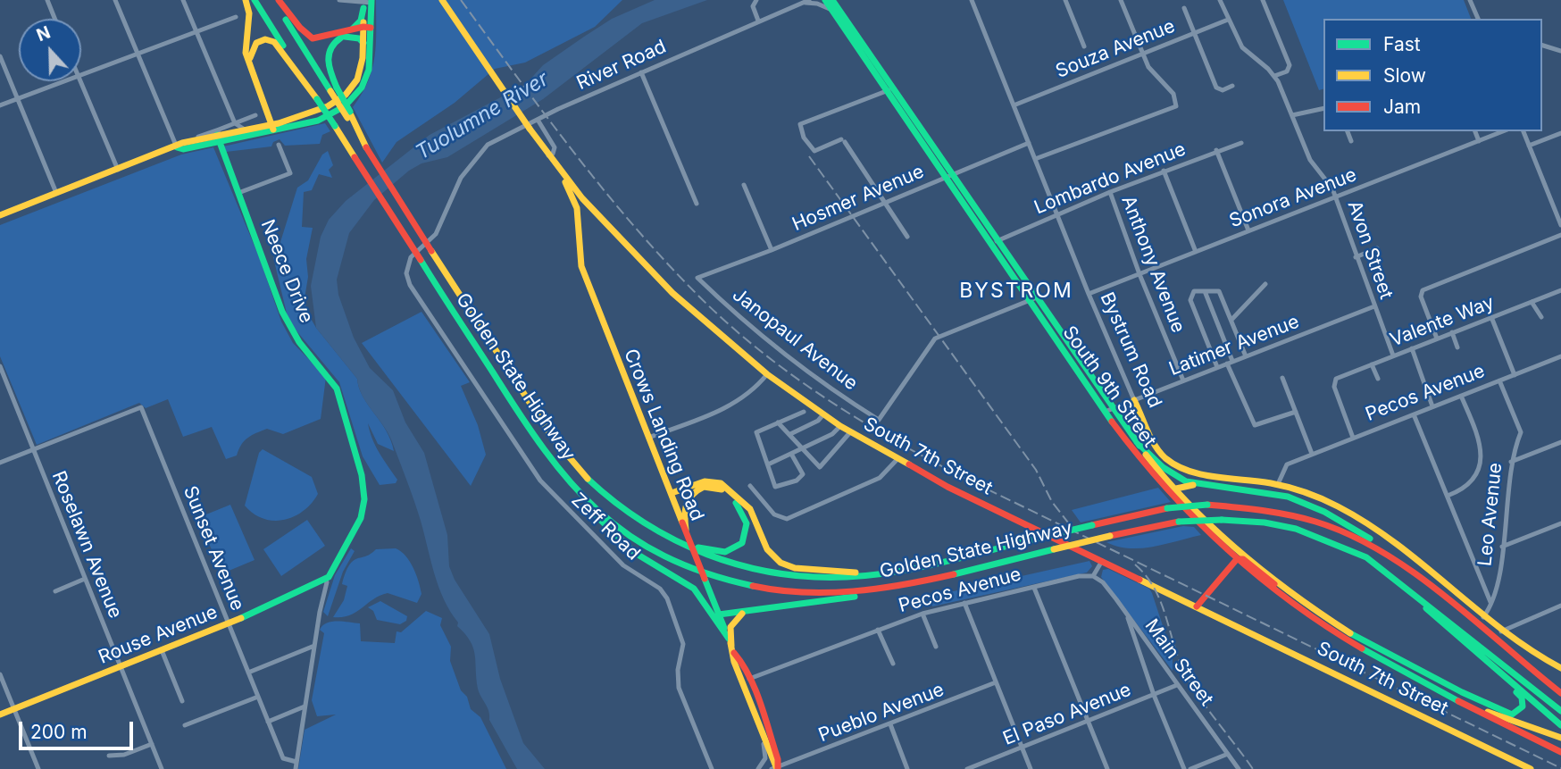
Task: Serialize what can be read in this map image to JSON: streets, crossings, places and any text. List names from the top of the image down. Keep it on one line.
{"streets":{"main road":["Neece Drive","Bystrum Road","Golden State Highway","South 9th Street","Crows Landing Road","South 7th Street","Rouse Avenue"],"street":["Souza Avenue","River Road","Lombardo Avenue","Hosmer Avenue","Sonora Avenue","Avon Street","Anthony Avenue","Valente Way","Janopaul Avenue","Latimer Avenue","Pecos Avenue","Leo Avenue","Zeff Road","Roselawn Avenue","Sunset Avenue","Main Street","Pueblo Avenue","El Paso Avenue"]},"crossings":[["Souza Avenue","Avon Street"],["Souza Avenue","Bystrum Road"],["River Road","South 9th Street"],["River Road","Zeff Road"],["Lombardo Avenue","Anthony Avenue"],["Lombardo Avenue","Bystrum Road"],["Lombardo Avenue","South 9th Street"],["Hosmer Avenue","Janopaul Avenue"],["Hosmer Avenue","Bystrum Road"],["Hosmer Avenue","South 9th Street"],["Sonora Avenue","Avon Street"],["Sonora Avenue","Anthony Avenue"],["Sonora Avenue","Bystrum Road"],["Avon Street","Valente Way"],["Avon Street","Latimer Avenue"],["Anthony Avenue","Latimer Avenue"],["Neece Drive","Sunset Avenue"],["Neece Drive","Rouse Avenue"],["Valente Way","Pecos Avenue"],["Janopaul Avenue","South 9th Street"],["Latimer Avenue","Bystrum Road"],["Latimer Avenue","South 9th Street"],["Bystrum Road","Pecos Avenue"],["Bystrum Road","Leo Avenue"],["Pecos Avenue","Crows Landing Road"],["Pecos Avenue","Leo Avenue"],["Pecos Avenue","Main Street"],["Crows Landing Road","South 7th Street"],["Crows Landing Road","Pueblo Avenue"],["Roselawn Avenue","Sunset Avenue"],["Roselawn Avenue","Rouse Avenue"],["Sunset Avenue","Rouse Avenue"],["Main Street","El Paso Avenue"]],"districts":["BYSTROM"],"water":["Tuolumne River"],"legend":["Fast","Slow","Jam"],"scale_bar":"200 m","north":"top"}
